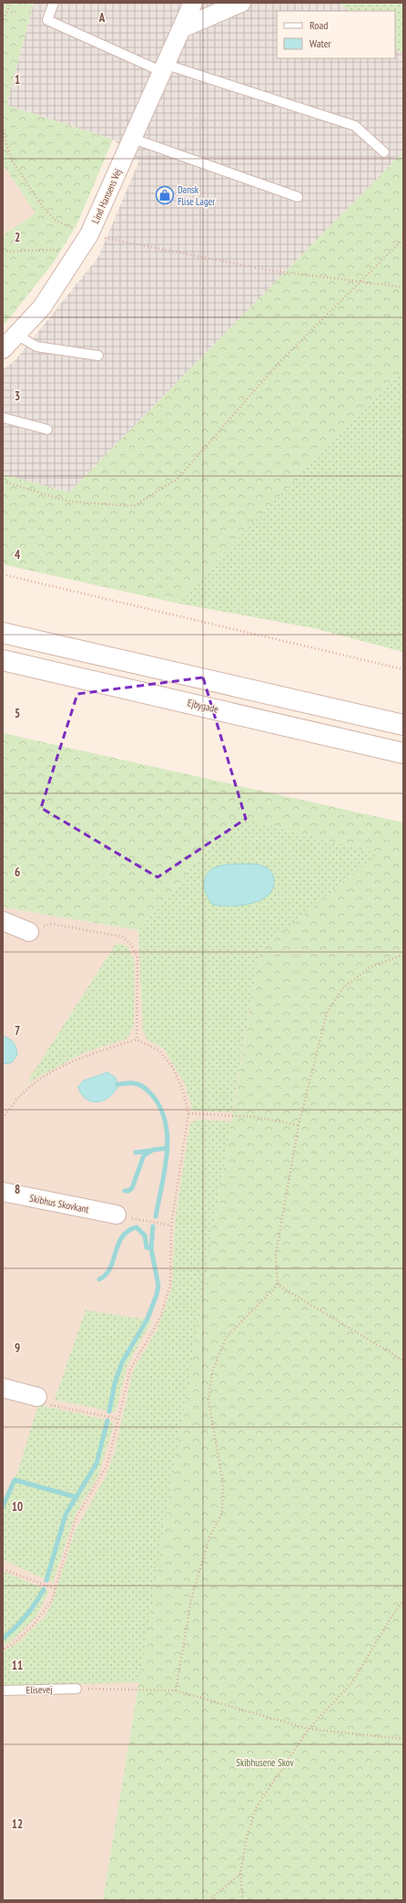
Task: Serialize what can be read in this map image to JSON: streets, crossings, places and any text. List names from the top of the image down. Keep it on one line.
{"streets":{"main road":["Ejbygade"],"street":["Lind Hansens Vej","Skibhus Skovkant"],"lane":["Elisevej"]},"parks":["Skibhusene Skov"],"places":{"shop":["Dansk Flise Lager"]},"legend":["Road","Water"],"grid":{"columns":["A"],"rows":["1","2","3","4","5","6","7","8","9","10","11","12"]}}
